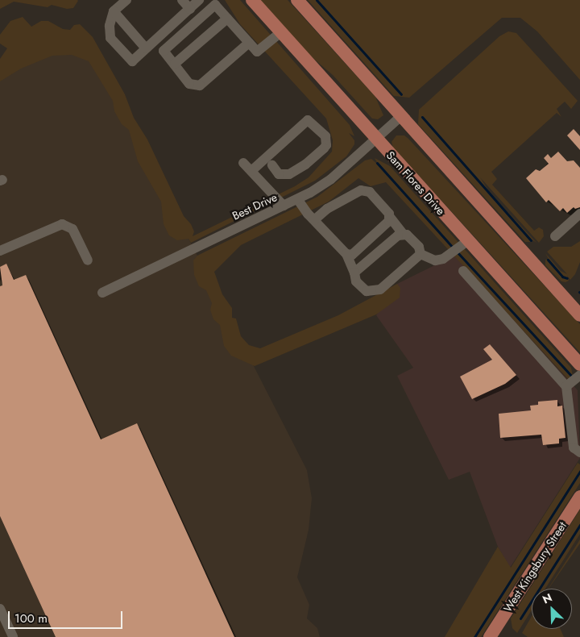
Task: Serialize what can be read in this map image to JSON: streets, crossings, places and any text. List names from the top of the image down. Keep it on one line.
{"streets":{"main road":["Sam Flores Drive","West Kingsbury Street"],"street":["Best Drive"]},"crossings":[["Sam Flores Drive","Best Drive"]],"scale_bar":"100 m","north":"top left"}
